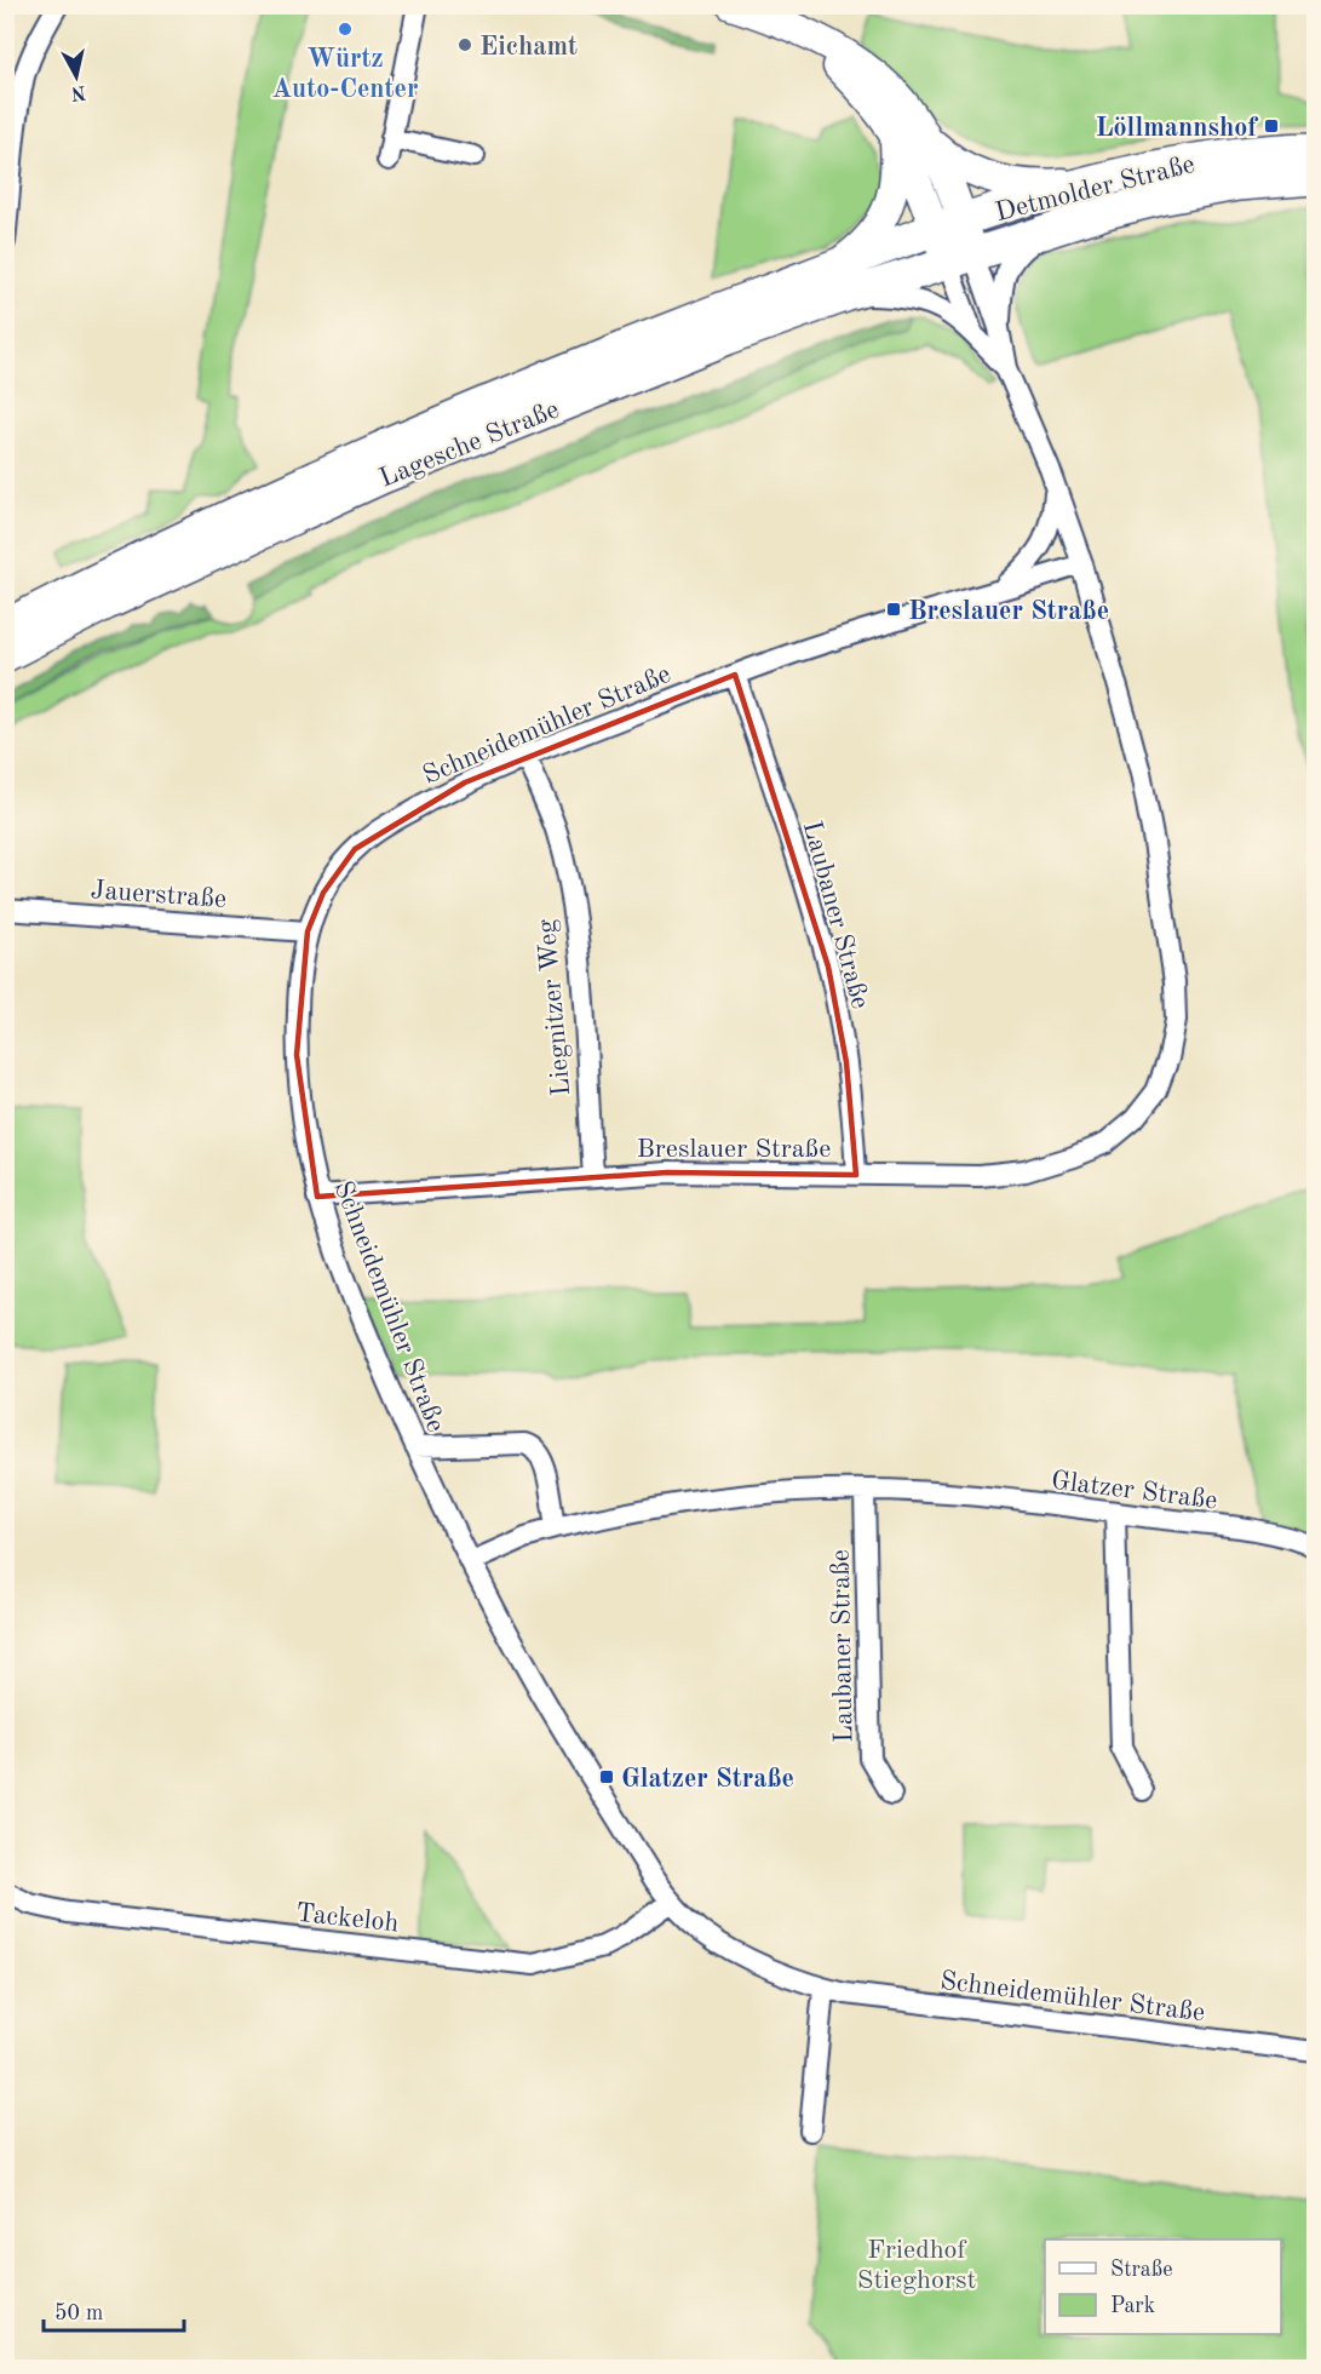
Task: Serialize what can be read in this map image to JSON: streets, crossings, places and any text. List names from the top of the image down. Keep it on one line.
{"streets":{"main road":["Detmolder Straße","Lagesche Straße"],"street":["Schneidemühler Straße","Jauerstraße","Laubaner Straße","Liegnitzer Weg","Breslauer Straße","Glatzer Straße","Tackeloh"]},"crossings":[["Detmolder Straße","Lagesche Straße"],["Detmolder Straße","Breslauer Straße"],["Lagesche Straße","Breslauer Straße"],["Schneidemühler Straße","Jauerstraße"],["Schneidemühler Straße","Laubaner Straße"],["Schneidemühler Straße","Liegnitzer Weg"],["Schneidemühler Straße","Breslauer Straße"],["Schneidemühler Straße","Glatzer Straße"],["Schneidemühler Straße","Tackeloh"],["Laubaner Straße","Breslauer Straße"],["Laubaner Straße","Glatzer Straße"],["Liegnitzer Weg","Breslauer Straße"]],"parks":["Friedhof Stieghorst"],"places":{"other":["Würtz Auto-Center","Eichamt"],"transit":["Löllmannshof","Breslauer Straße","Glatzer Straße"]},"legend":["Straße","Park"],"scale_bar":"50 m","north":"bottom"}
